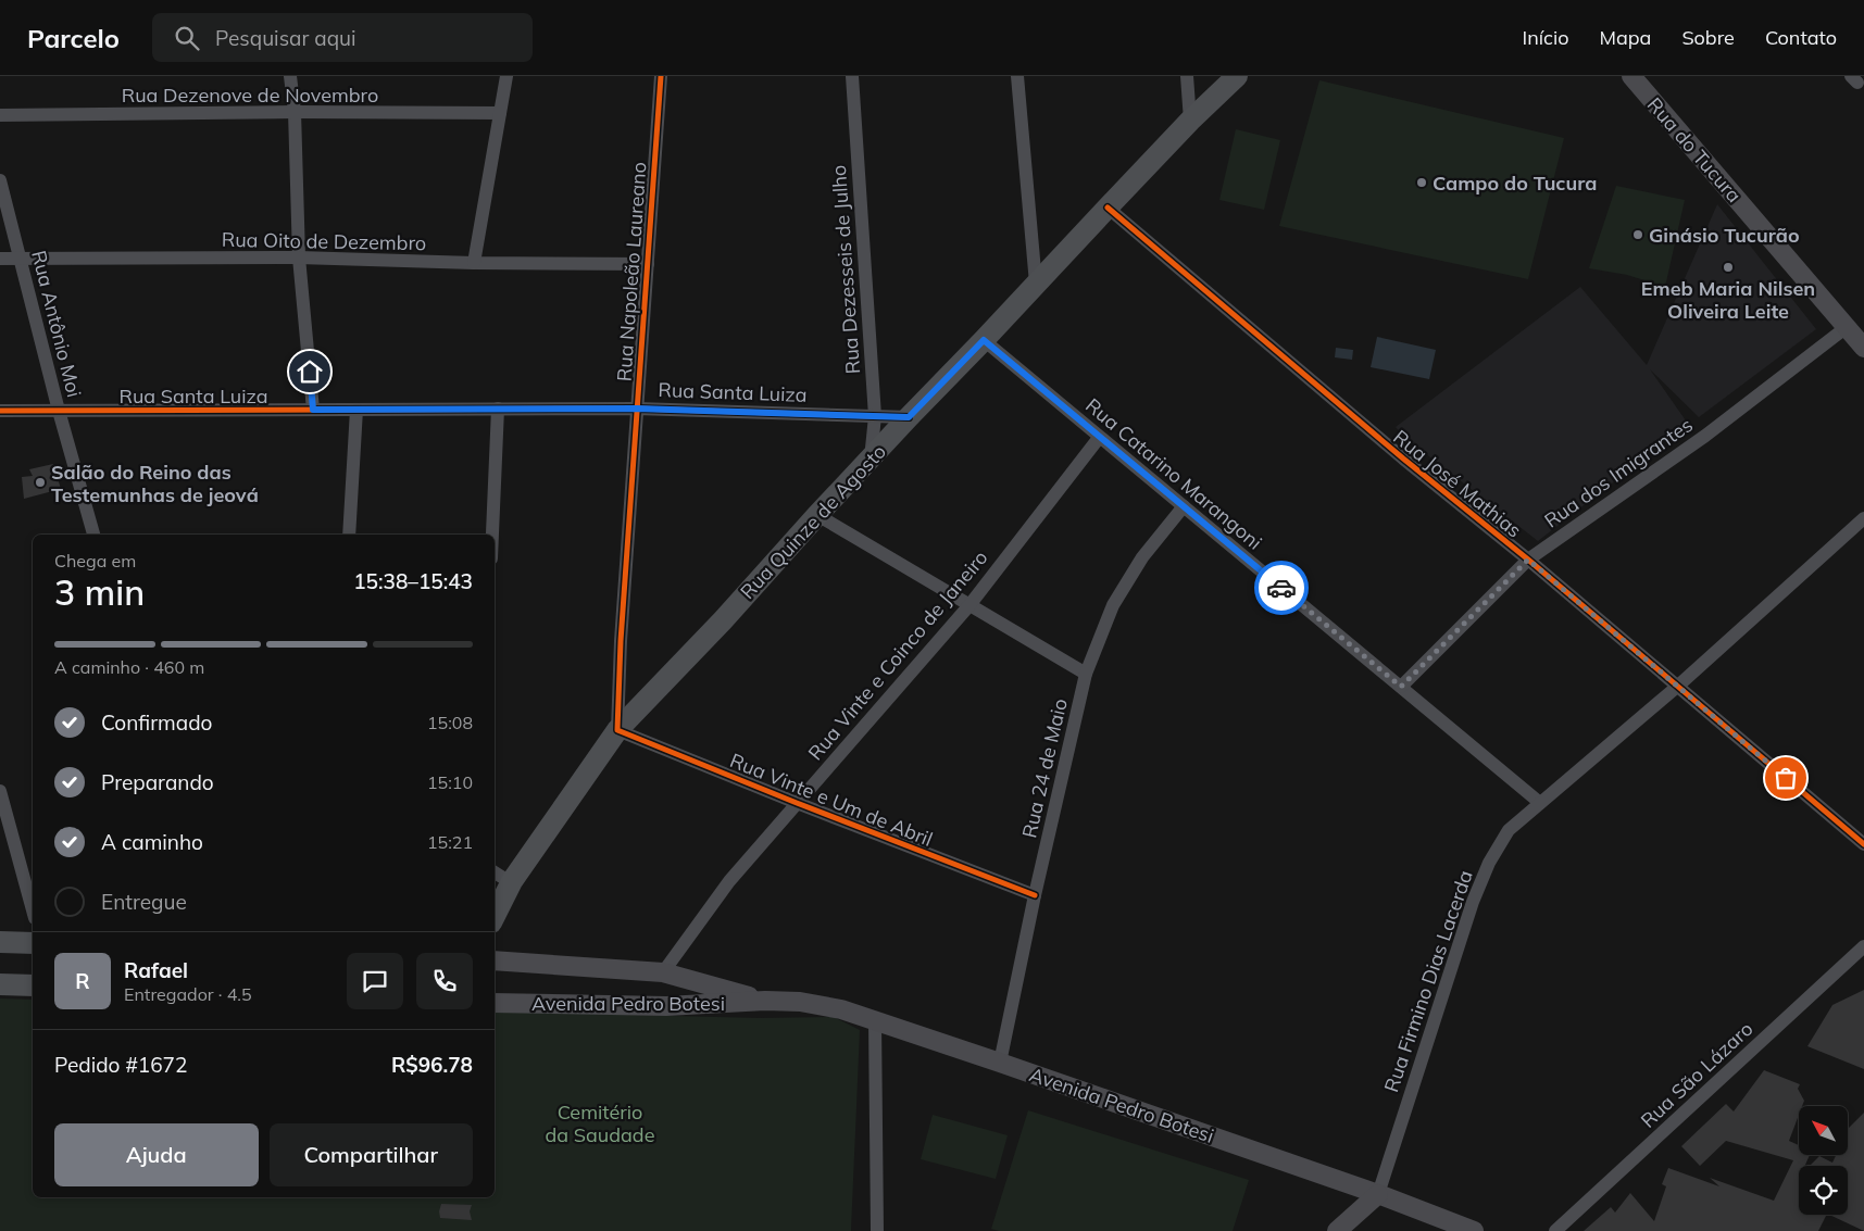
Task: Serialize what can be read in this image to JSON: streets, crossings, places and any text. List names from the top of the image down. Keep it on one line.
{"streets":{"main road":["Rua do Tucura","Rua Quinze de Agosto","Avenida Pedro Botesi"],"street":["Rua Dezenove de Novembro","Rua Oito de Dezembro","Rua Dezesseis de Julho","Rua Napoleão Laureano","Rua Antônio Moi","Rua Santa Luiza","Rua dos Imigrantes","Rua Catarino Marangoni","Rua José Mathias","Rua Vinte e Coinco de Janeiro","Rua 24 de Maio","Rua Vinte e Um de Abril","Rua Firmino Dias Lacerda","Rua São Lázaro"]},"crossings":[["Rua do Tucura","Rua dos Imigrantes"],["Rua Oito de Dezembro","Rua Napoleão Laureano"],["Rua Oito de Dezembro","Rua Antônio Moi"],["Rua Dezesseis de Julho","Rua Santa Luiza"],["Rua Dezesseis de Julho","Rua Quinze de Agosto"],["Rua Napoleão Laureano","Rua Santa Luiza"],["Rua Napoleão Laureano","Rua Quinze de Agosto"],["Rua Napoleão Laureano","Rua Vinte e Um de Abril"],["Rua Antônio Moi","Rua Santa Luiza"],["Rua Santa Luiza","Rua Quinze de Agosto"],["Rua dos Imigrantes","Rua Catarino Marangoni"],["Rua dos Imigrantes","Rua José Mathias"],["Rua Catarino Marangoni","Rua Quinze de Agosto"],["Rua Catarino Marangoni","Rua Vinte e Coinco de Janeiro"],["Rua Catarino Marangoni","Rua 24 de Maio"],["Rua Catarino Marangoni","Rua Firmino Dias Lacerda"],["Rua José Mathias","Rua Quinze de Agosto"],["Rua José Mathias","Rua Firmino Dias Lacerda"],["Rua Quinze de Agosto","Rua Vinte e Um de Abril"],["Rua Vinte e Coinco de Janeiro","Rua Vinte e Um de Abril"],["Rua Vinte e Coinco de Janeiro","Avenida Pedro Botesi"],["Rua 24 de Maio","Rua Vinte e Um de Abril"],["Rua 24 de Maio","Avenida Pedro Botesi"],["Rua Firmino Dias Lacerda","Avenida Pedro Botesi"]],"parks":["Cemitério da Saudade"],"places":["Campo do Tucura","Ginásio Tucurão","Emeb Maria Nilsen Oliveira Leite","Salão do Reino das Testemunhas de jeová"],"north":"top left","page":{"header":"Parcelo","search":"Pesquisar aqui","nav":["Início","Mapa","Sobre","Contato"],"heading":["3 min","Chega em","15:38–15:43"],"panel":["Rafael","Entregador · 4.5","Pedido #1672","R$96.78"],"bar":"A caminho · 460 m","list":[["Confirmado","15:08"],["Preparando","15:10"],["A caminho","15:21"],"Entregue"],"round":"R","buttons":["Ajuda","Compartilhar"]}}
